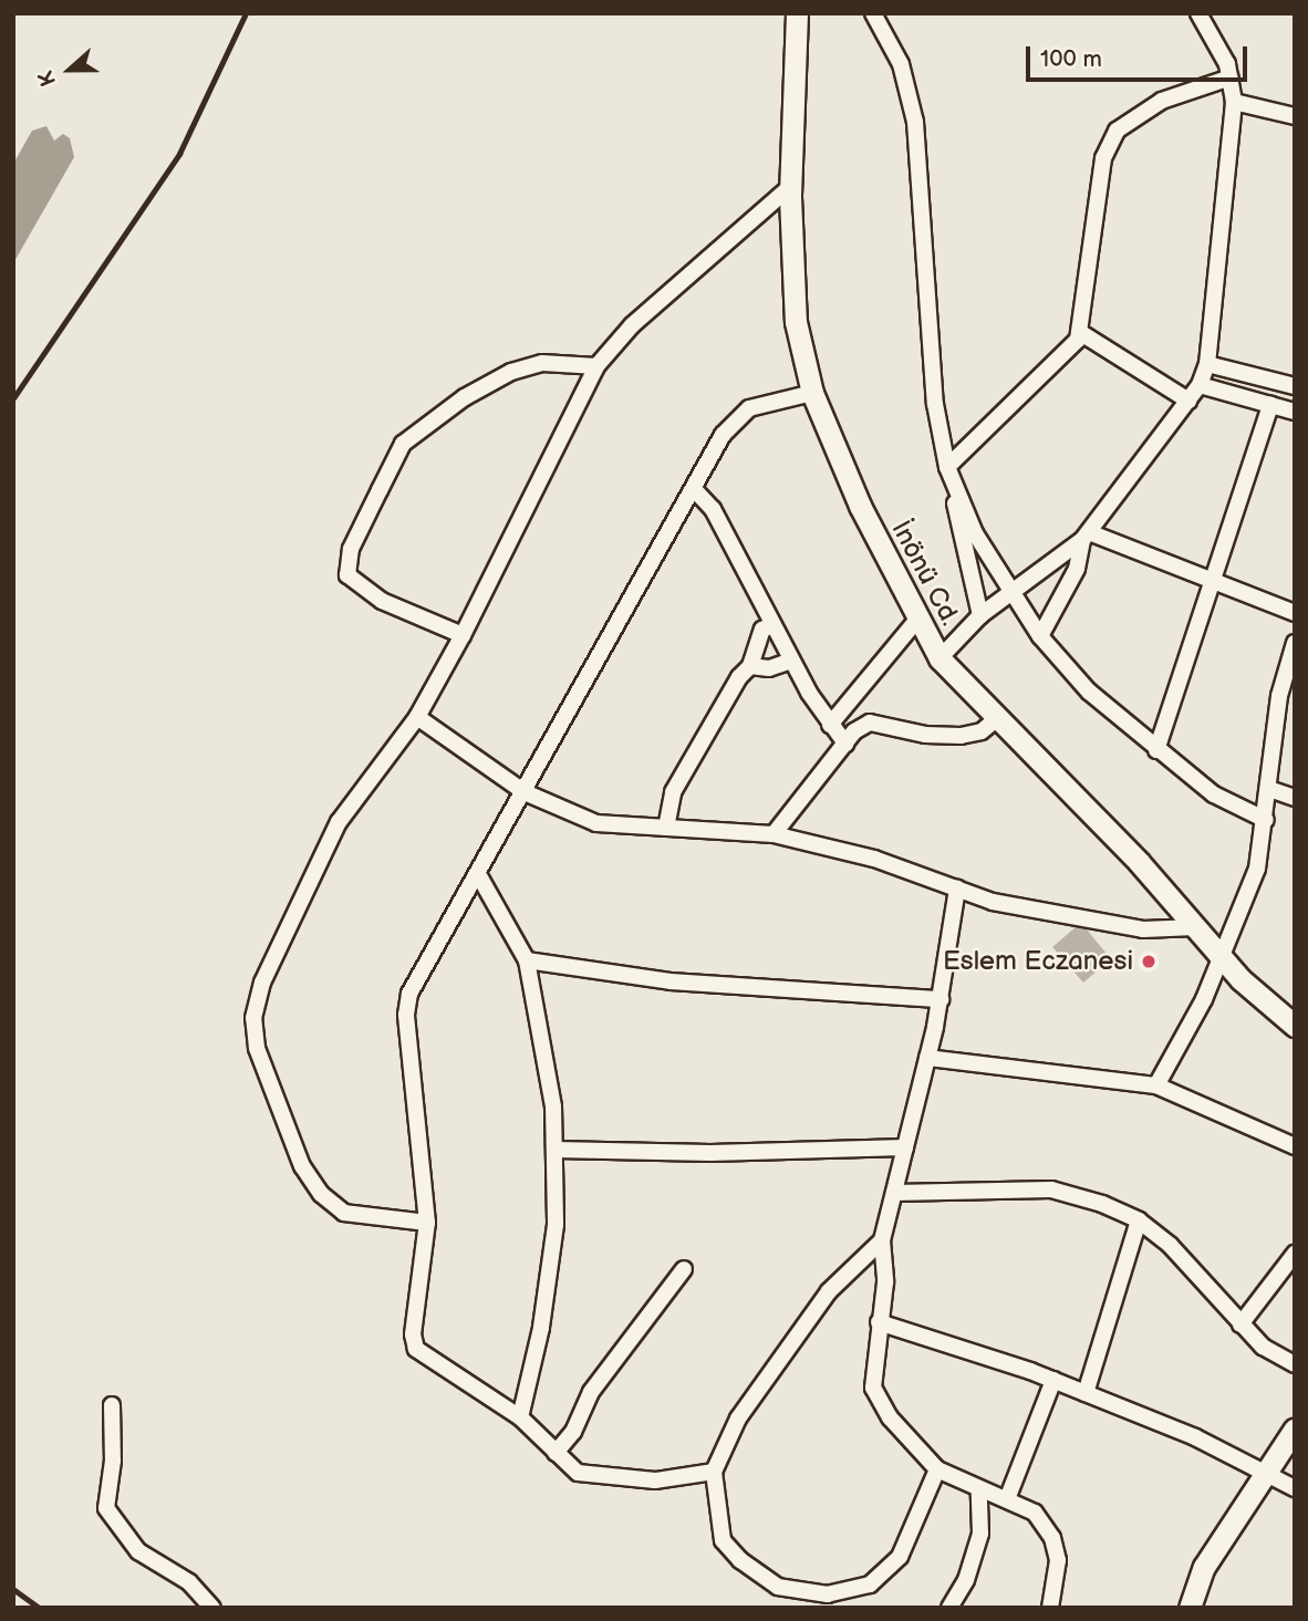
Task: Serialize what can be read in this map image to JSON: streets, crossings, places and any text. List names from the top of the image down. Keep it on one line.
{"streets":{"street":["İnönü Cd."]},"places":["Eslem Eczanesi"],"scale_bar":"100 m","north":"left"}
